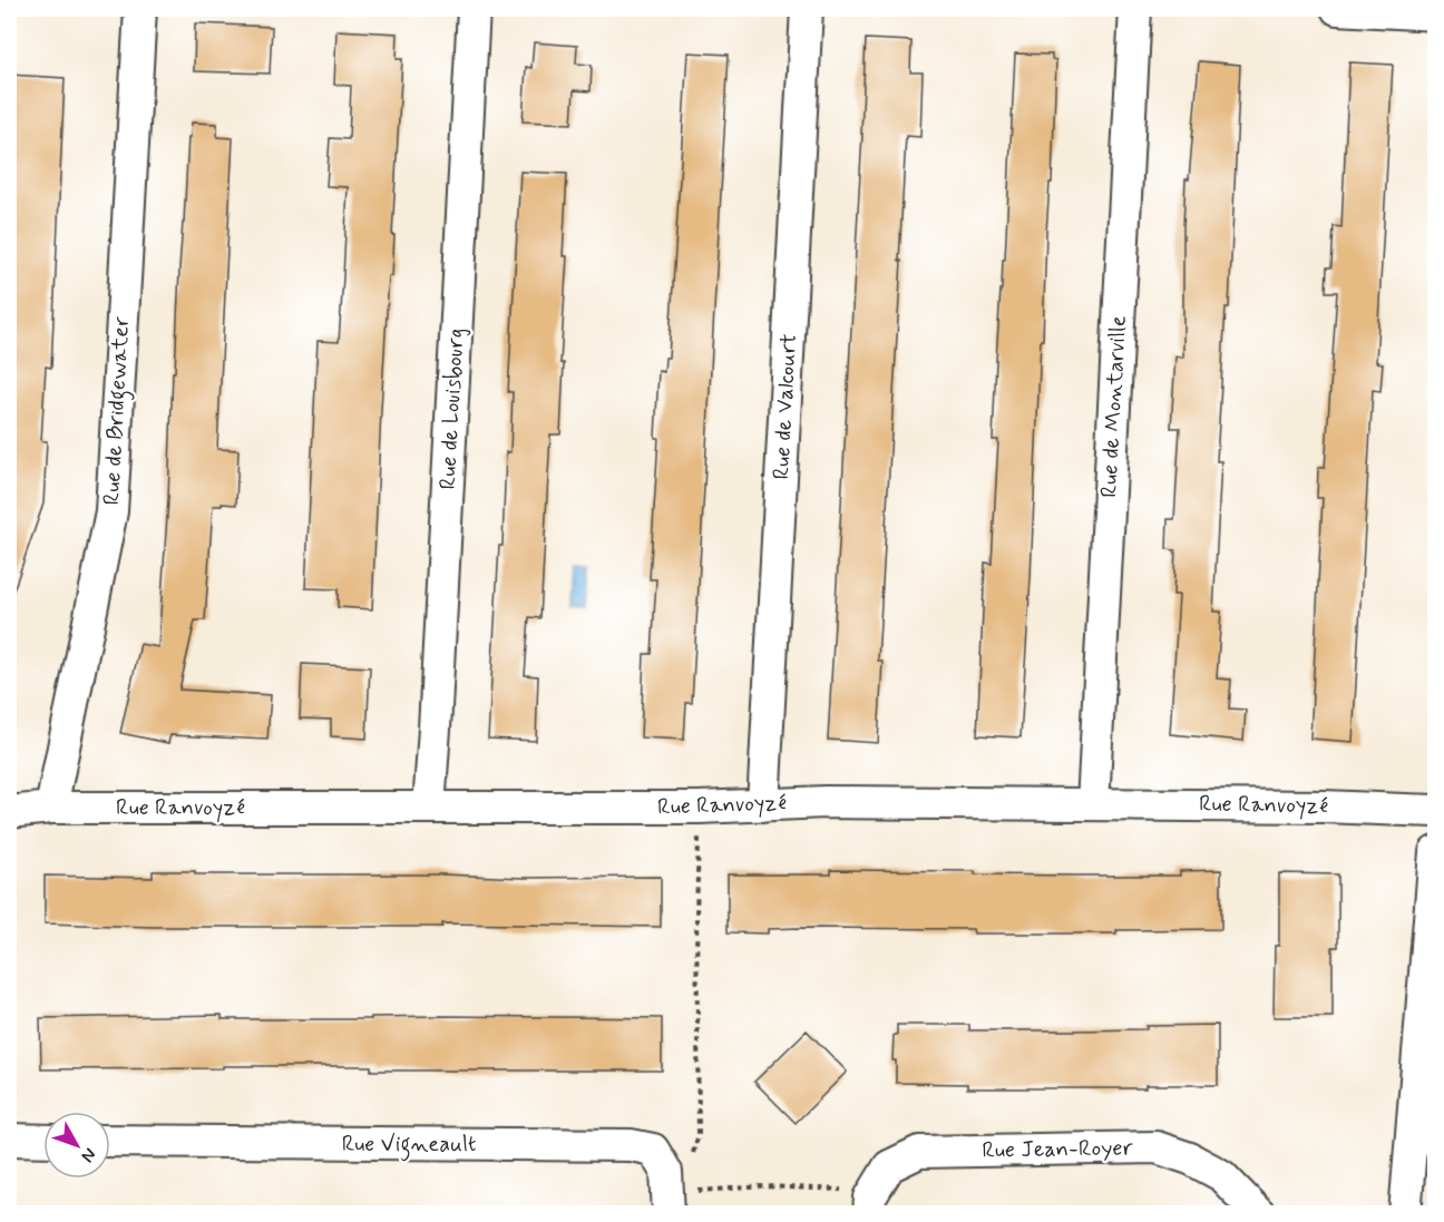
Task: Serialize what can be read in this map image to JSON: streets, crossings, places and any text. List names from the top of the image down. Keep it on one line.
{"streets":{"street":["Rue de Valcourt","Rue de Montarville","Rue de Louisbourg","Rue de Bridgewater","Rue Ranvoyzé","Rue Vigneault","Rue Jean-Royer"]},"crossings":[["Rue de Valcourt","Rue Ranvoyzé"],["Rue de Montarville","Rue Ranvoyzé"],["Rue de Louisbourg","Rue Ranvoyzé"],["Rue de Bridgewater","Rue Ranvoyzé"]],"north":"bottom right"}
